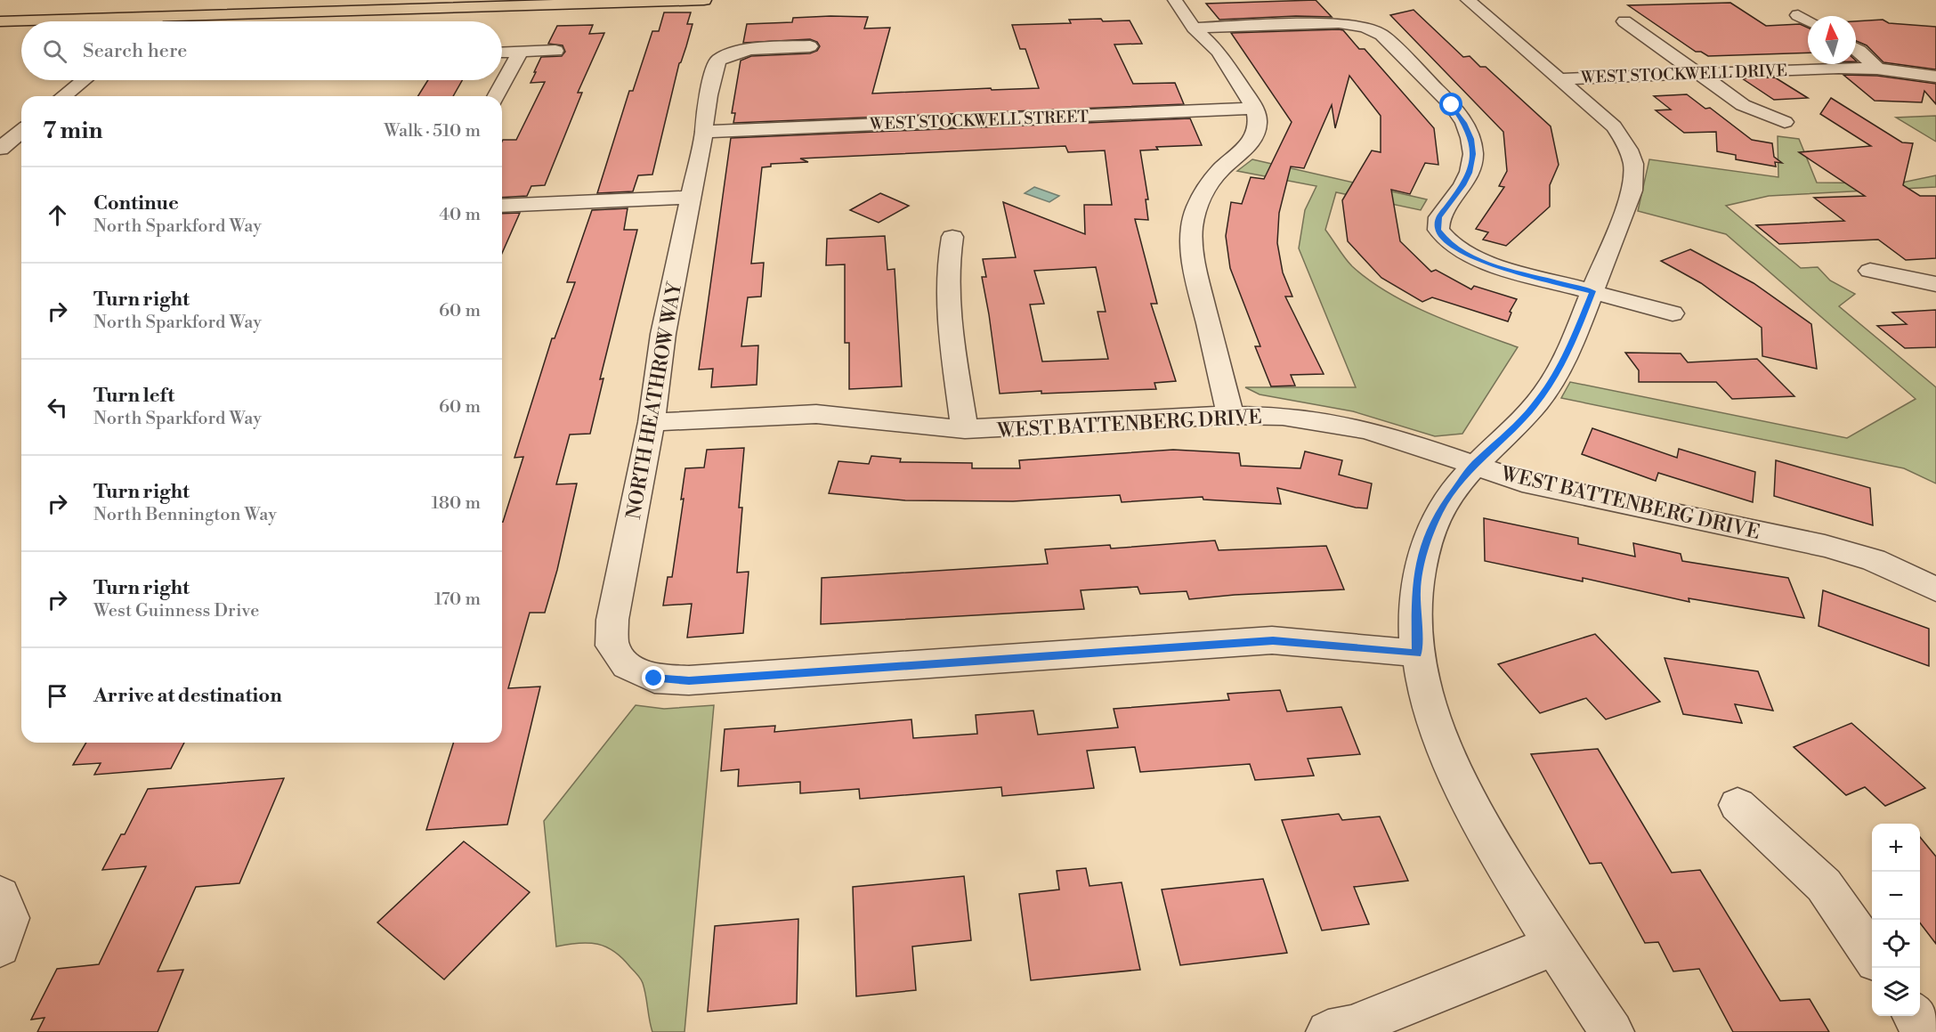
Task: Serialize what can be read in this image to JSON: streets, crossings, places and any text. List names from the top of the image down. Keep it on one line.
{"streets":{"street":["WEST STOCKWELL DRIVE","WEST STOCKWELL STREET","NORTH HEATHROW WAY","WEST BATTENBERG DRIVE"]},"crossings":[["WEST STOCKWELL STREET","NORTH HEATHROW WAY"],["NORTH HEATHROW WAY","WEST BATTENBERG DRIVE"]],"north":"top","page":{"search":"Search here","heading":["7 min","Walk · 510 m"],"list":[["Continue","North Sparkford Way","40 m"],["Turn right","North Sparkford Way","60 m"],["Turn left","North Sparkford Way","60 m"],["Turn right","North Bennington Way","180 m"],["Turn right","West Guinness Drive","170 m"],"Arrive at destination"],"map_buttons":["+","−"]}}
